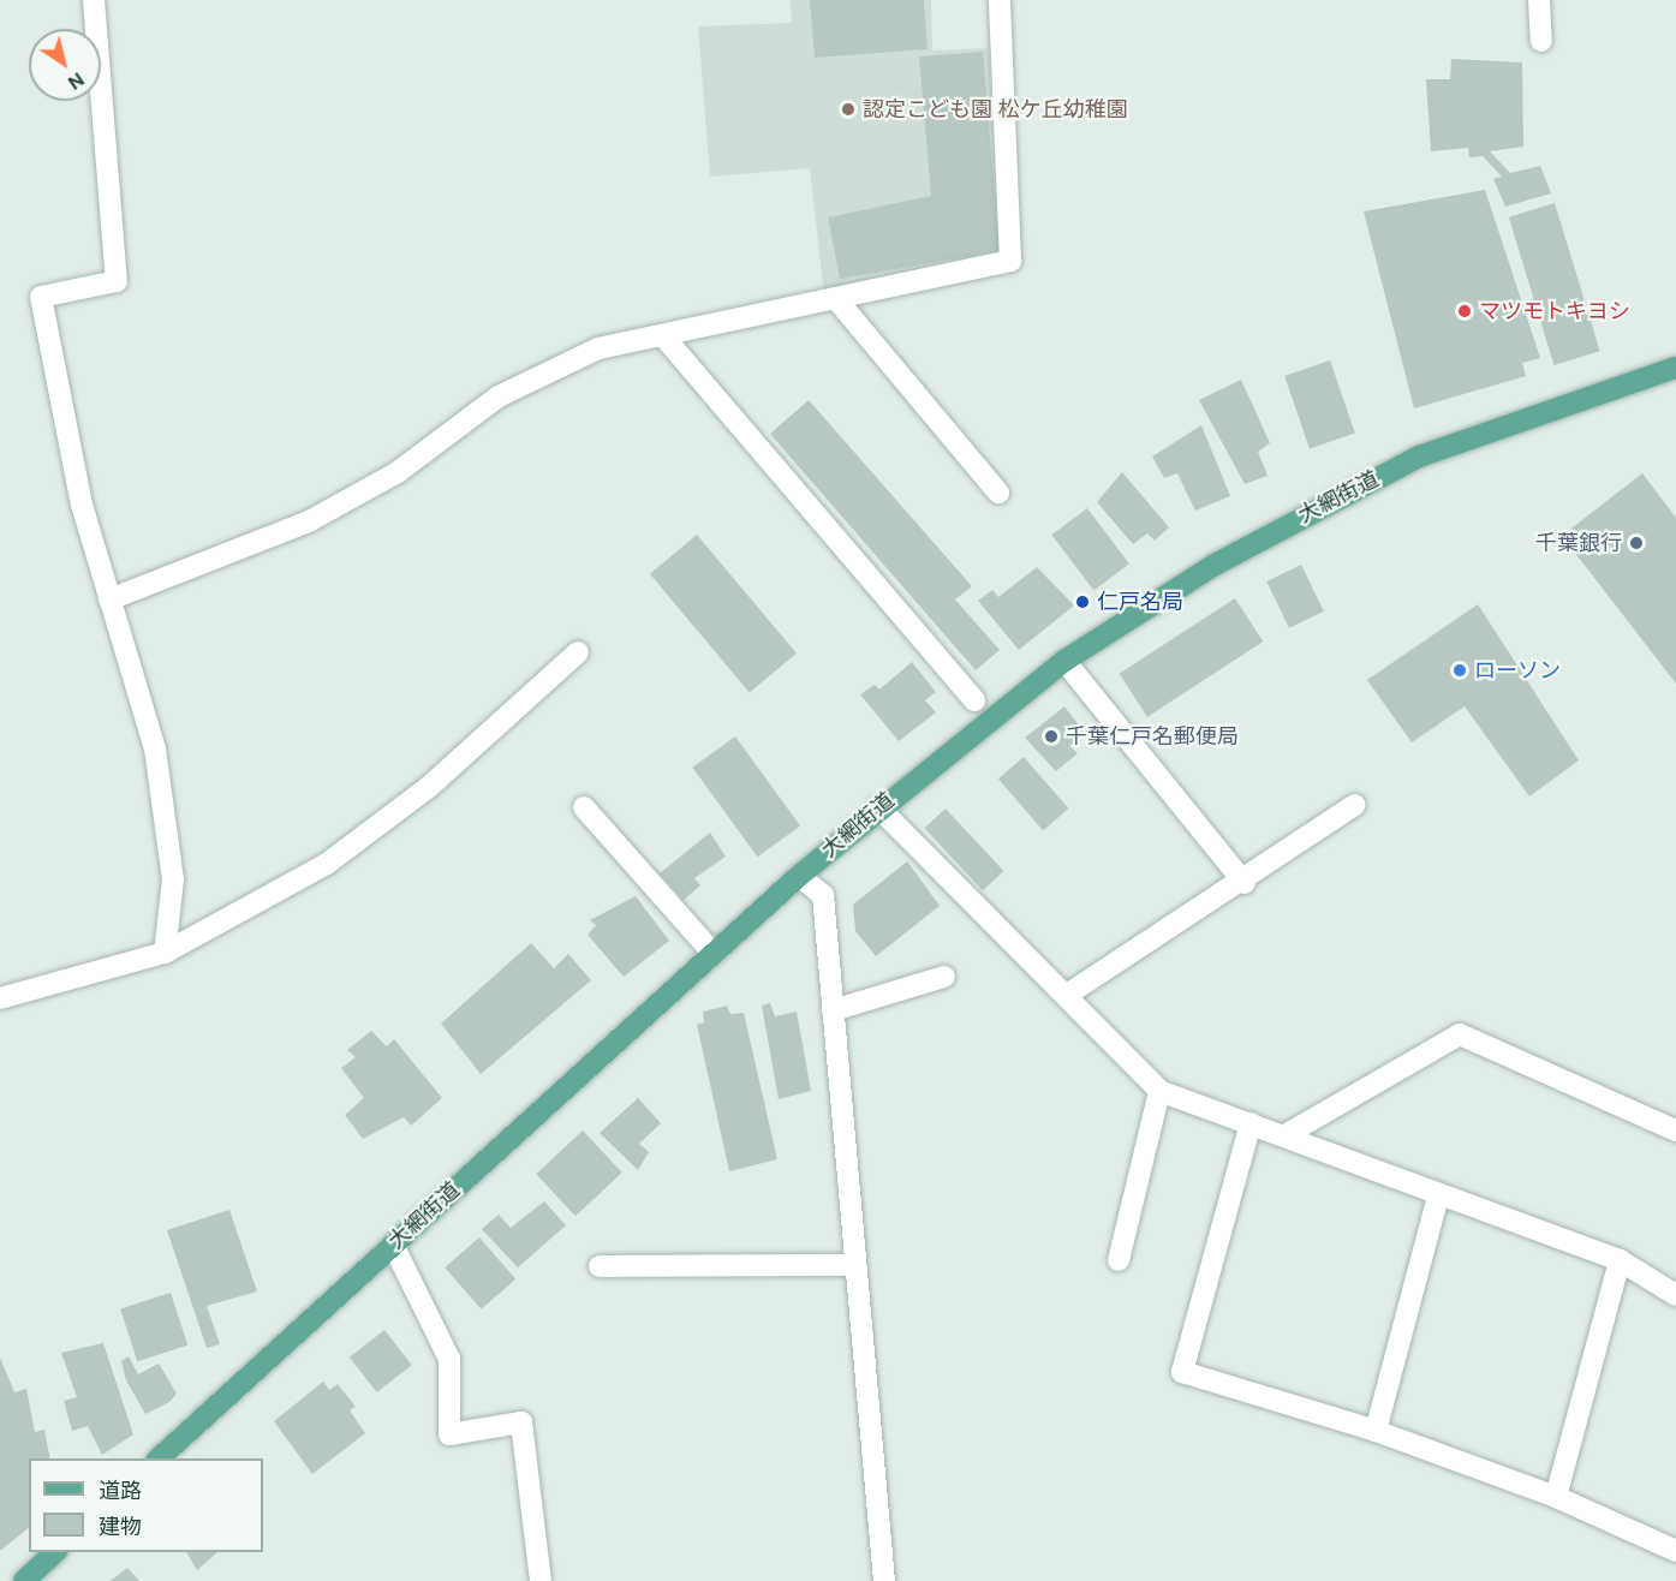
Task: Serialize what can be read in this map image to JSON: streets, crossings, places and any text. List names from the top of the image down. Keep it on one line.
{"streets":{"main road":["大網街道"]},"places":["認定こども園 松ケ丘幼稚園","マツモトキヨシ","千葉銀行","仁戸名局","ローソン","千葉仁戸名郵便局"],"legend":["道路","建物"],"north":"bottom right"}
